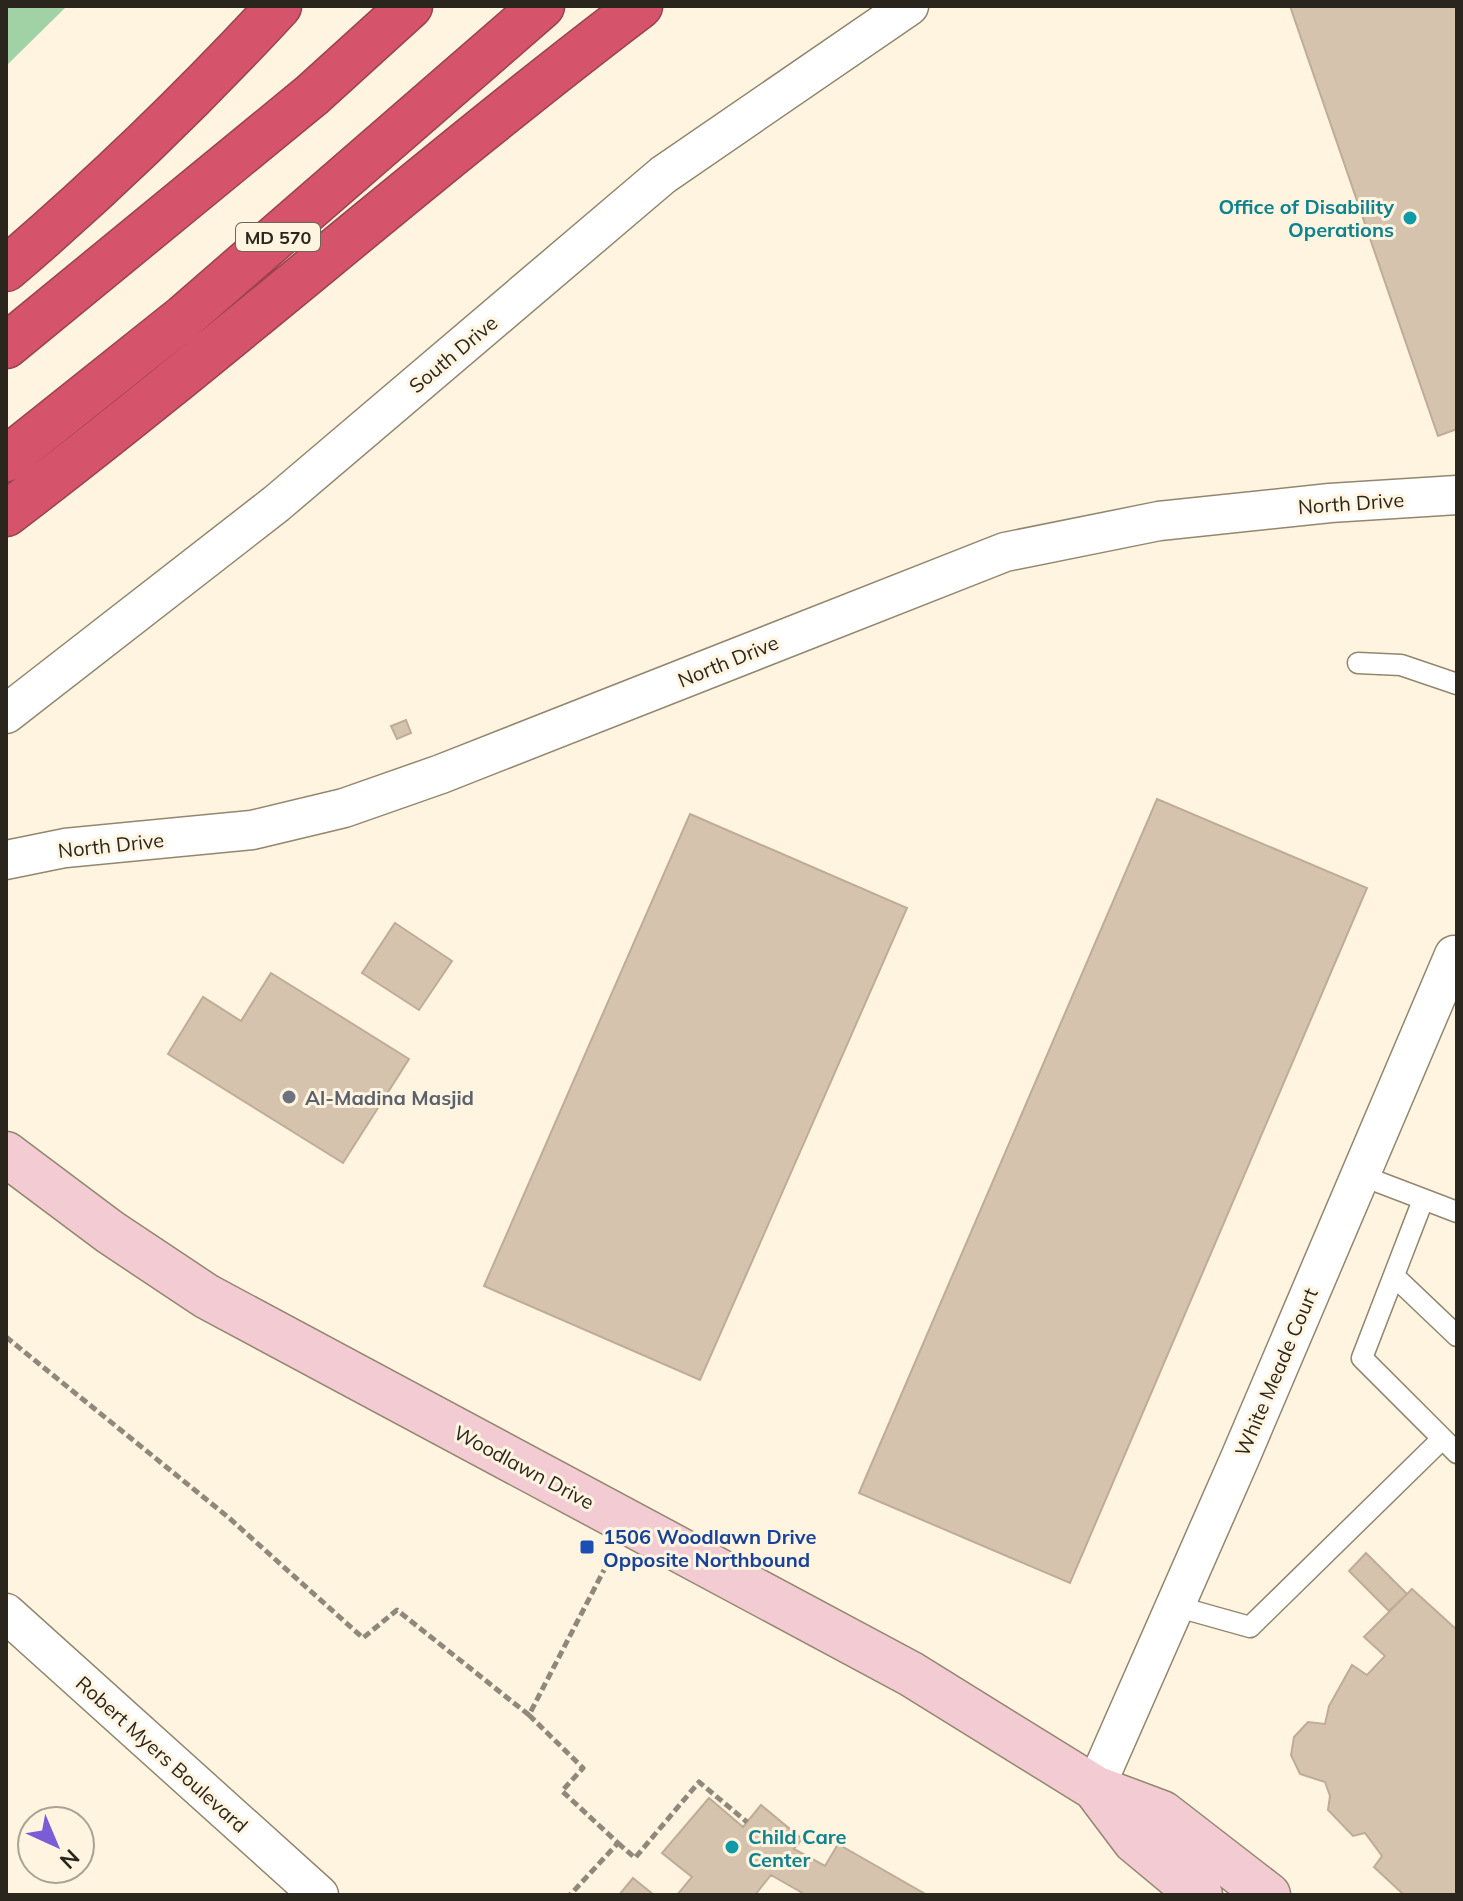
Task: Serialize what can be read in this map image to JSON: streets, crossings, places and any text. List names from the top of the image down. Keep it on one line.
{"streets":{"highway":["MD 570"],"main road":["Woodlawn Drive"],"street":["South Drive","North Drive","White Meade Court","Robert Myers Boulevard"]},"crossings":[["White Meade Court","Woodlawn Drive"]],"places":{"other":["Office of Disability Operations","Al-Madina Masjid","Child Care Center"],"transit":["1506 Woodlawn Drive Opposite Northbound"]},"north":"bottom right"}
